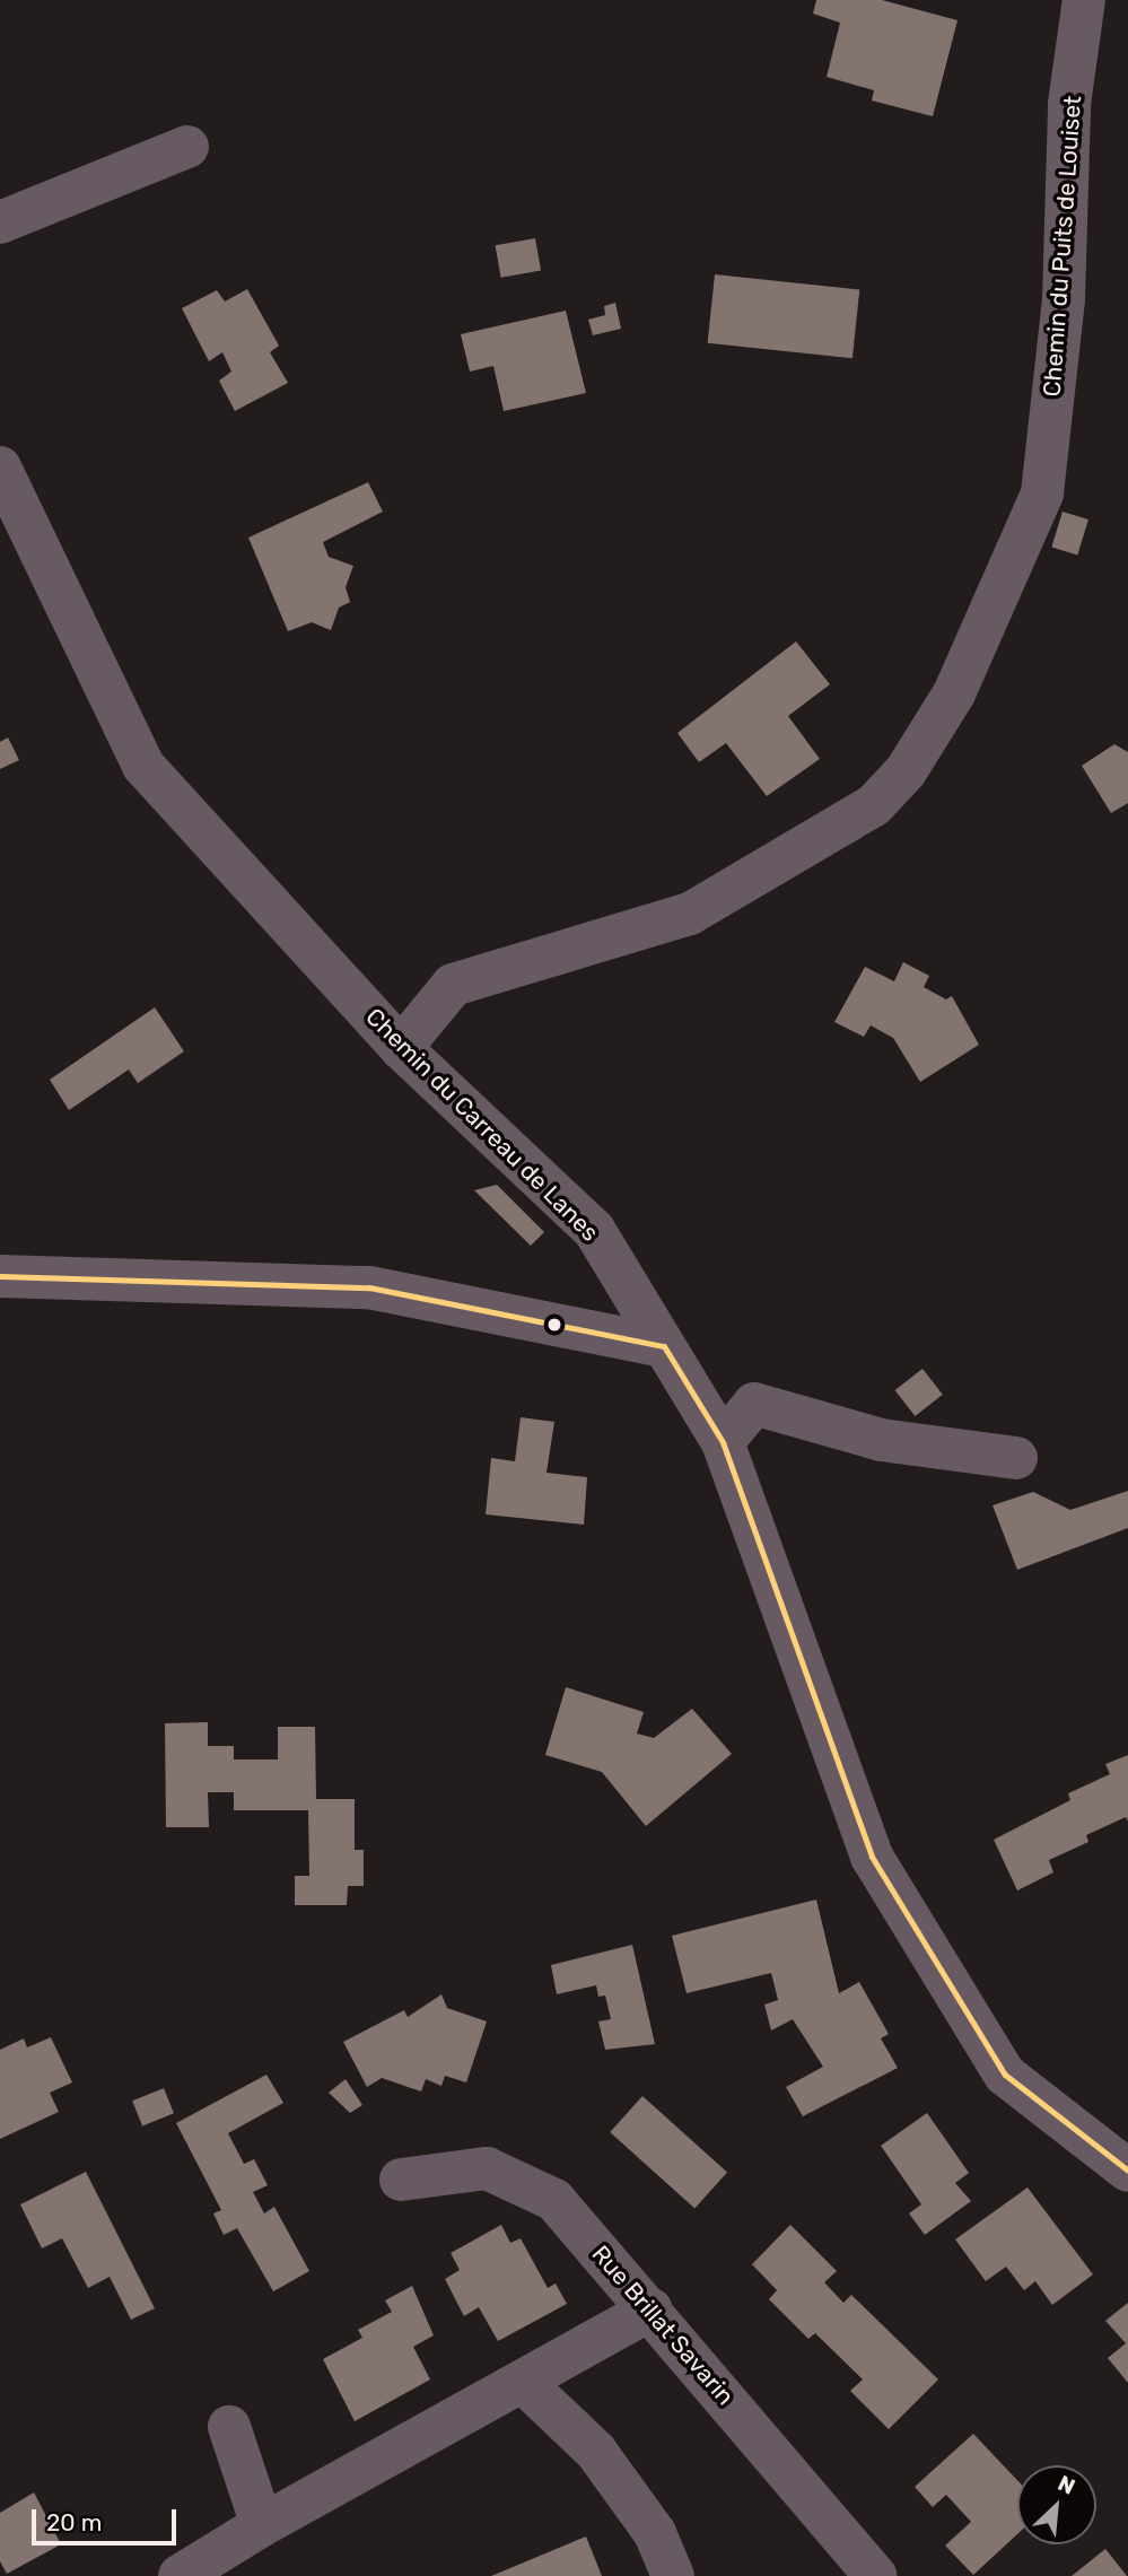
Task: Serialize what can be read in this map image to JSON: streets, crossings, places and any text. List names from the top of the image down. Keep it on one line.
{"streets":{"street":["Chemin du Puits de Louiset","Chemin du Carreau de Lanes","Rue Brillat Savarin"]},"crossings":[["Chemin du Puits de Louiset","Chemin du Carreau de Lanes"]],"scale_bar":"20 m","north":"top right"}
